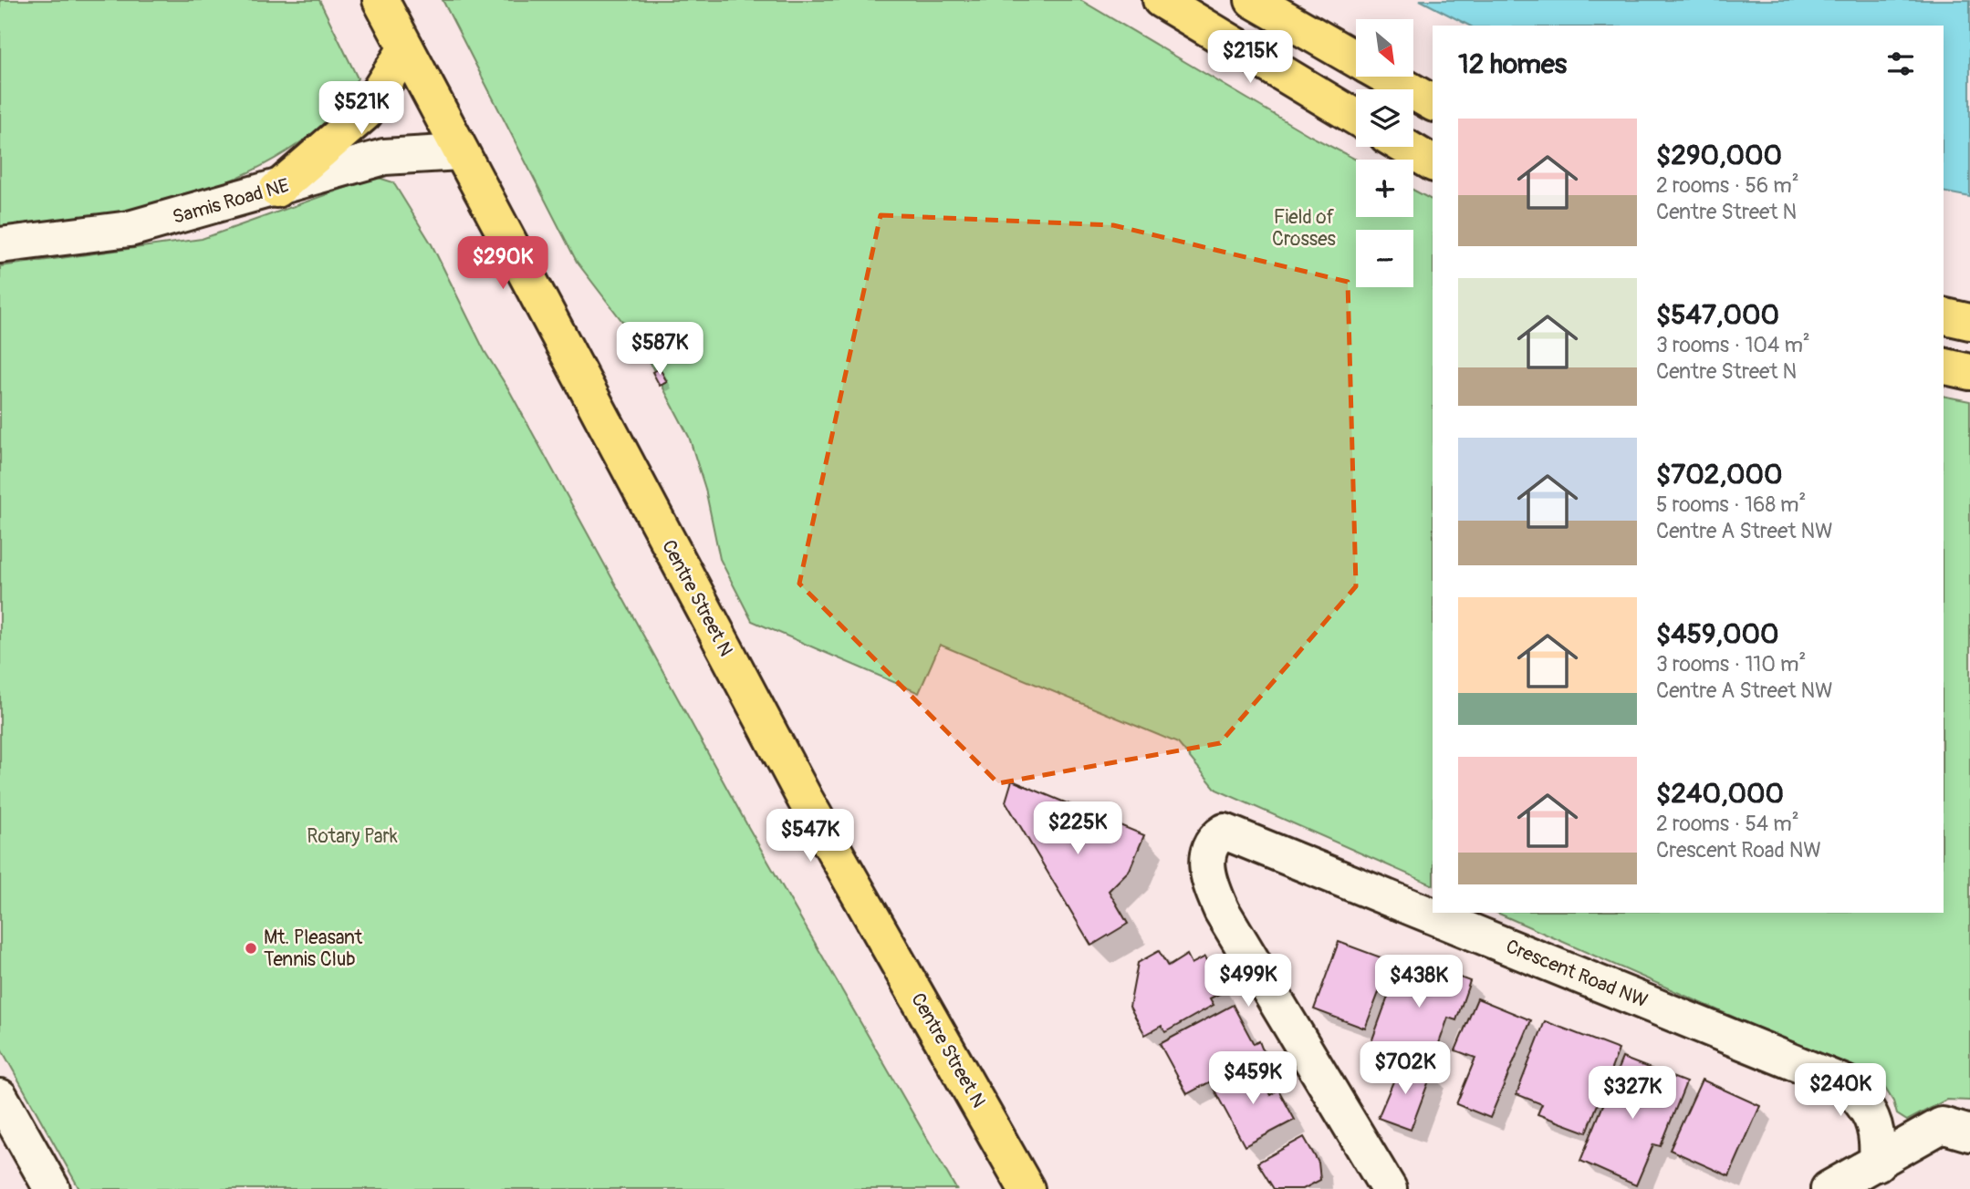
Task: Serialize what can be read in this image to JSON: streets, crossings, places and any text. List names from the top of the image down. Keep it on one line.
{"streets":{"main road":["Centre Street N"],"street":["Samis Road NE","Crescent Road NW"]},"crossings":[["Samis Road NE","Centre Street N"]],"parks":["Field of Crosses","Rotary Park"],"places":["Mt. Pleasant Tennis Club"],"north":"bottom right","page":{"map_buttons":["+","−"],"heading":"12 homes","price":["$215K","$521K","$290K","$587K","$225K","$547K","$499K","$438K","$702K","$459K","$240K","$327K"],"list":[{"name":"$290,000","note":"2 rooms · 56 m² · Centre Street N"},{"name":"$547,000","note":"3 rooms · 104 m² · Centre Street N"},{"name":"$702,000","note":"5 rooms · 168 m² · Centre A Street NW"},{"name":"$459,000","note":"3 rooms · 110 m² · Centre A Street NW"},{"name":"$240,000","note":"2 rooms · 54 m² · Crescent Road NW"}]}}
